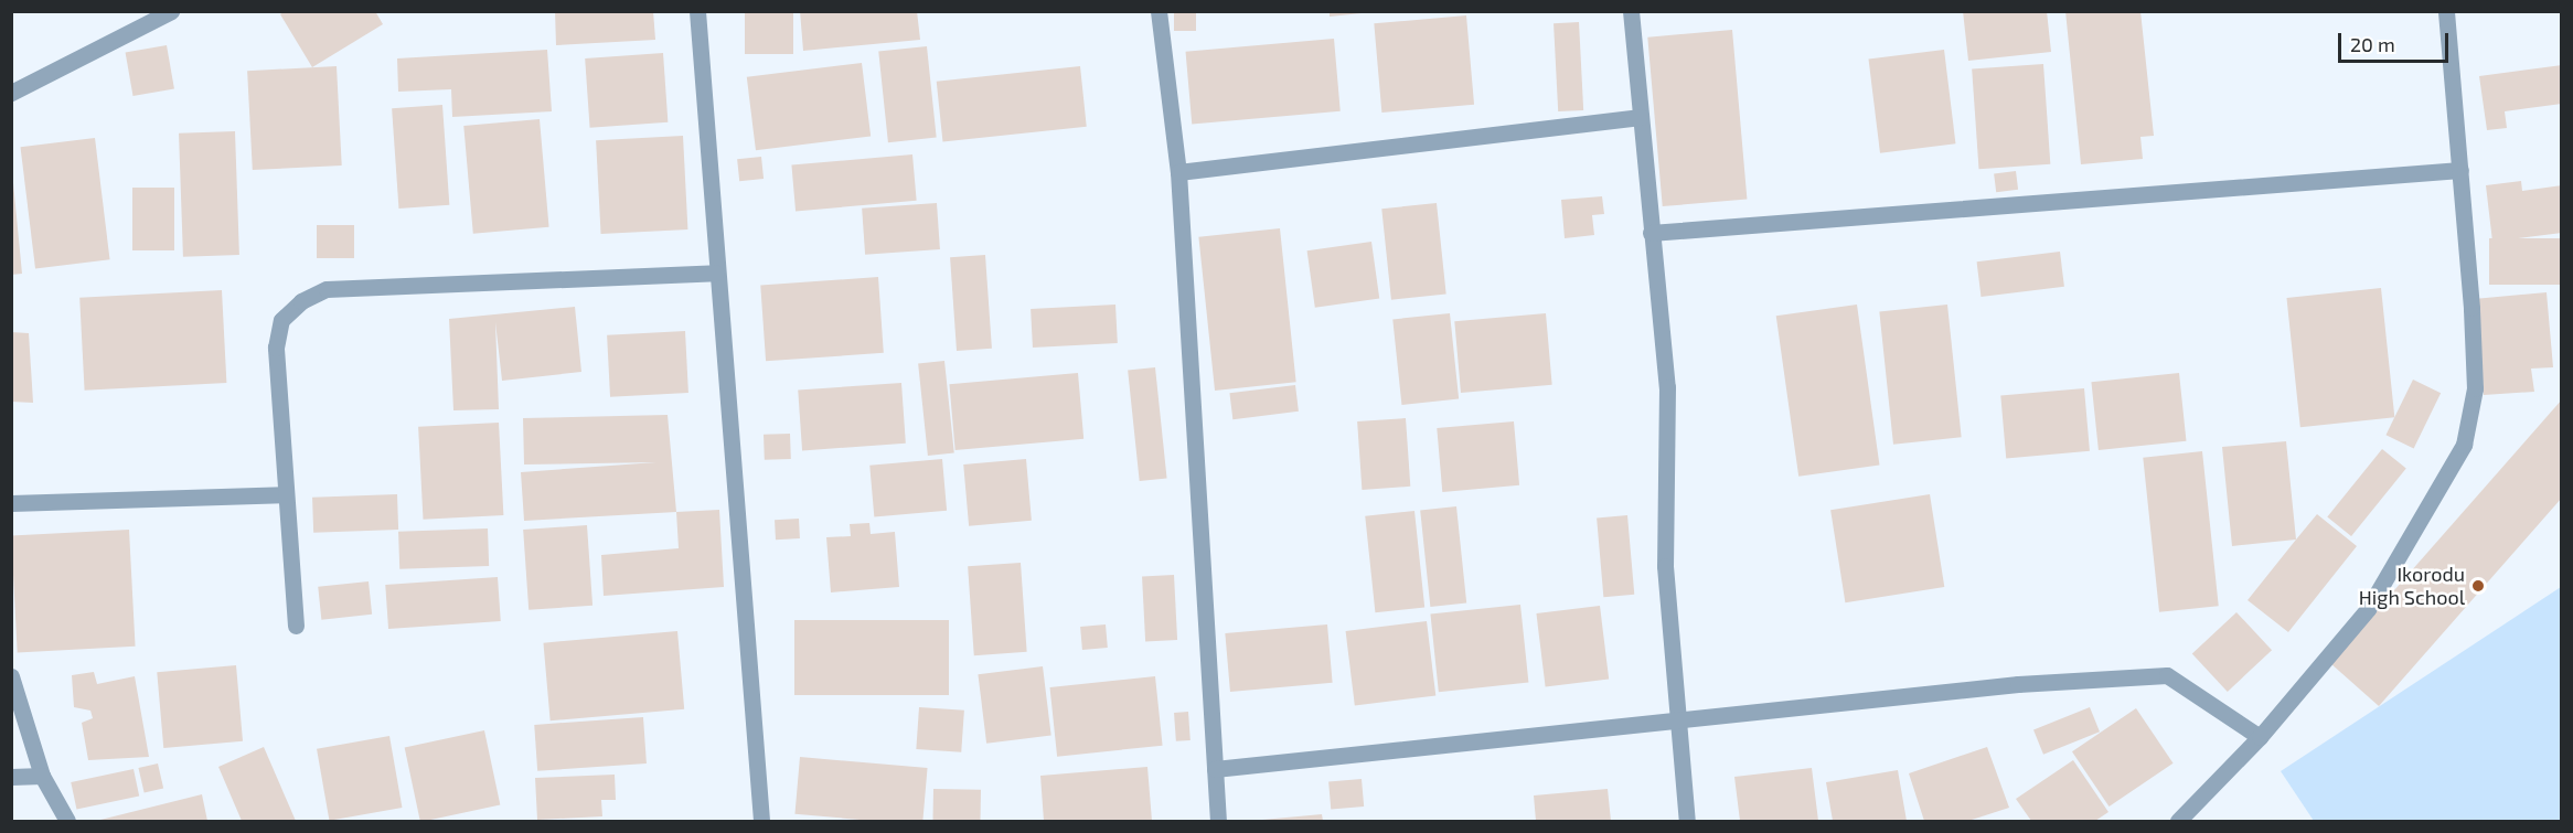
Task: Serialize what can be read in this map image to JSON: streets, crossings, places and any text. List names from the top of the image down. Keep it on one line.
{"places":["Ikorodu High School"],"scale_bar":"20 m"}
